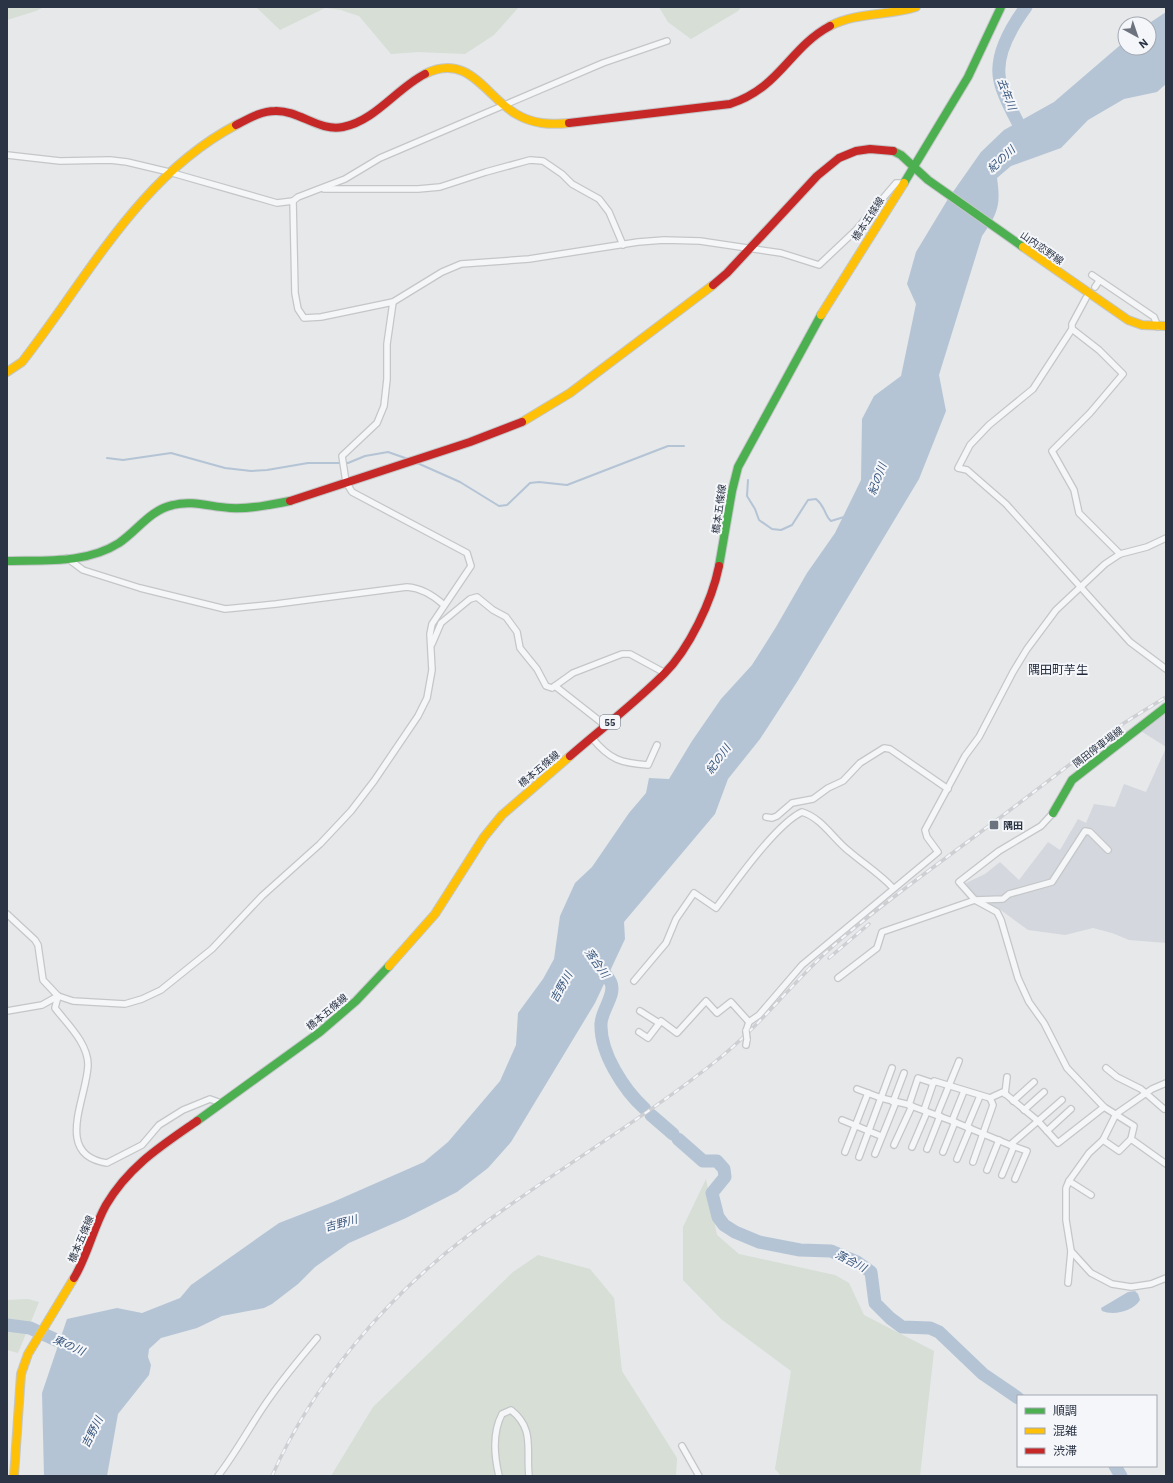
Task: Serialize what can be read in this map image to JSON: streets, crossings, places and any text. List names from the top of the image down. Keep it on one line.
{"streets":{"main road":["橋本五條線","山内恋野線","55","隅田停車場線"]},"crossings":[["橋本五條線","山内恋野線"]],"districts":["隅田町芋生"],"water":["去年川","紀の川","落合川","吉野川","東の川"],"places":{"transit":["隅田"]},"legend":["順調","混雑","渋滞"],"north":"bottom right"}
